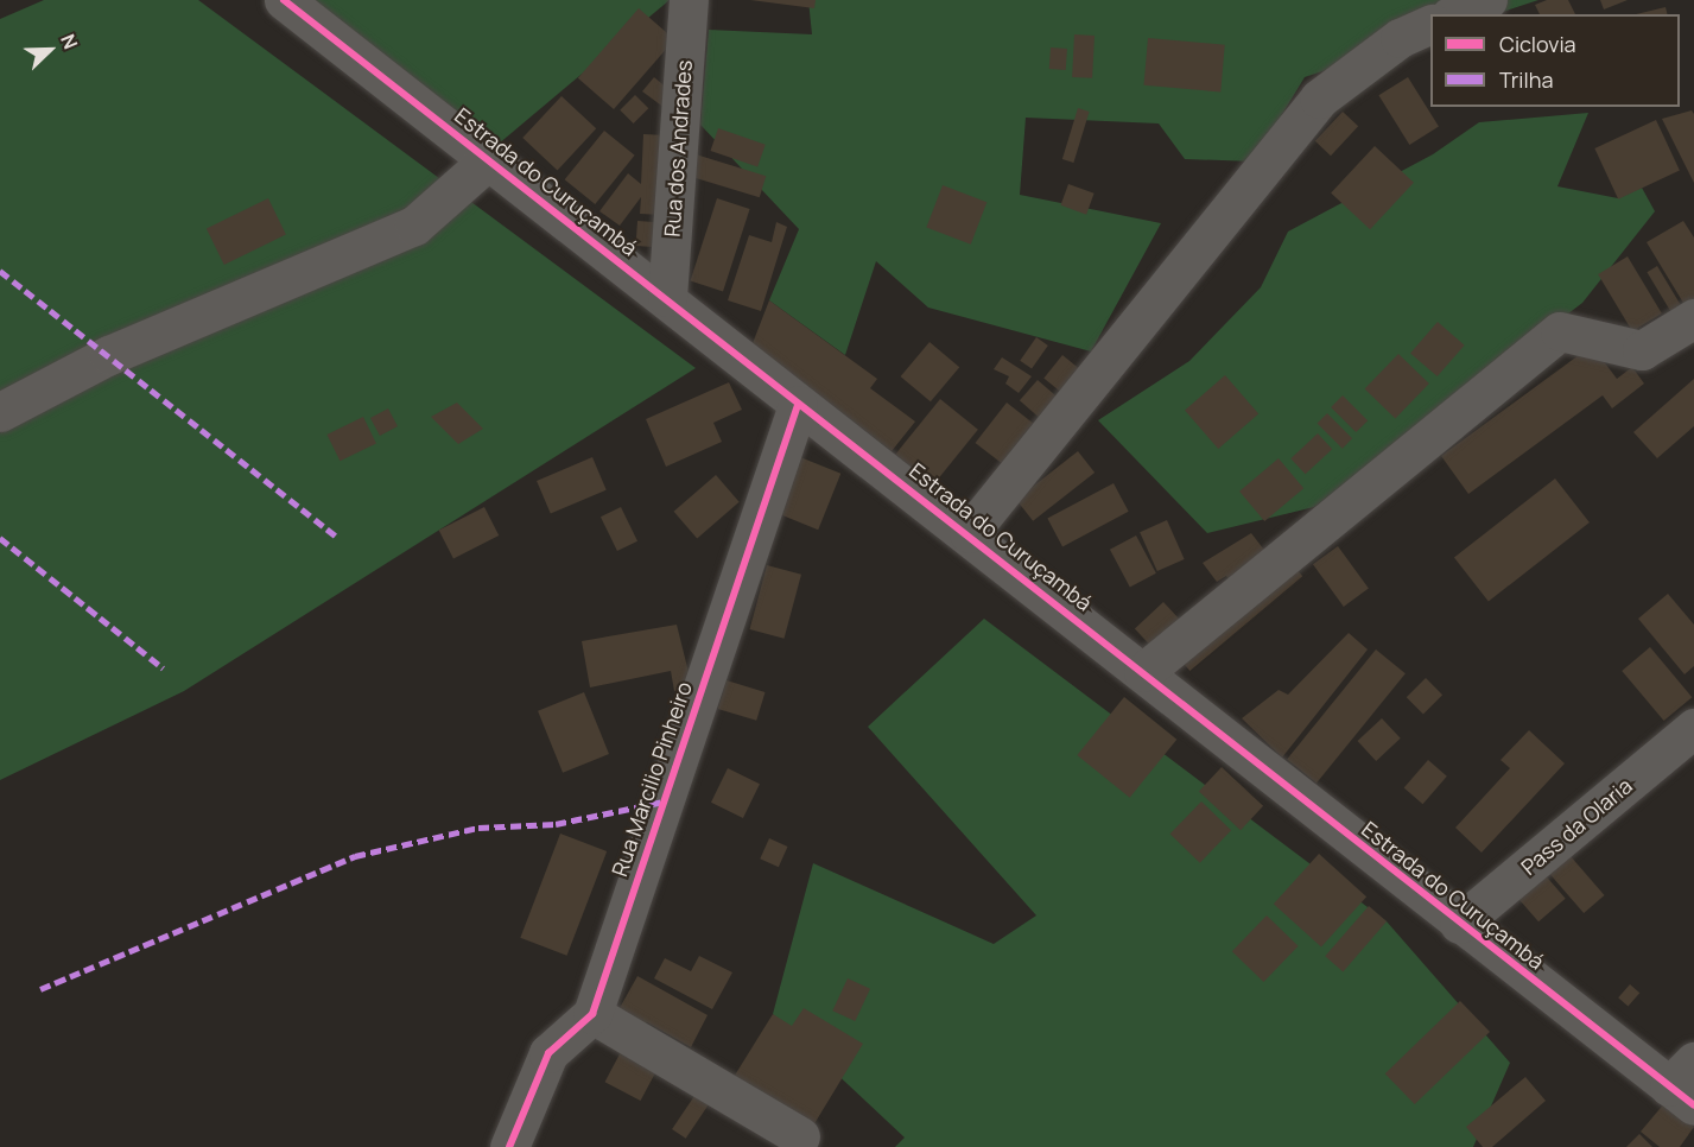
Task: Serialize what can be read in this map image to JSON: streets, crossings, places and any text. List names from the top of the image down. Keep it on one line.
{"streets":{"street":["Rua dos Andrades","Estrada do Curuçambá","Rua Marcilio Pinheiro","Pass da Olaria"]},"crossings":[["Rua dos Andrades","Estrada do Curuçambá"],["Estrada do Curuçambá","Rua Marcilio Pinheiro"],["Estrada do Curuçambá","Pass da Olaria"]],"legend":["Ciclovia","Trilha"],"north":"top right"}
